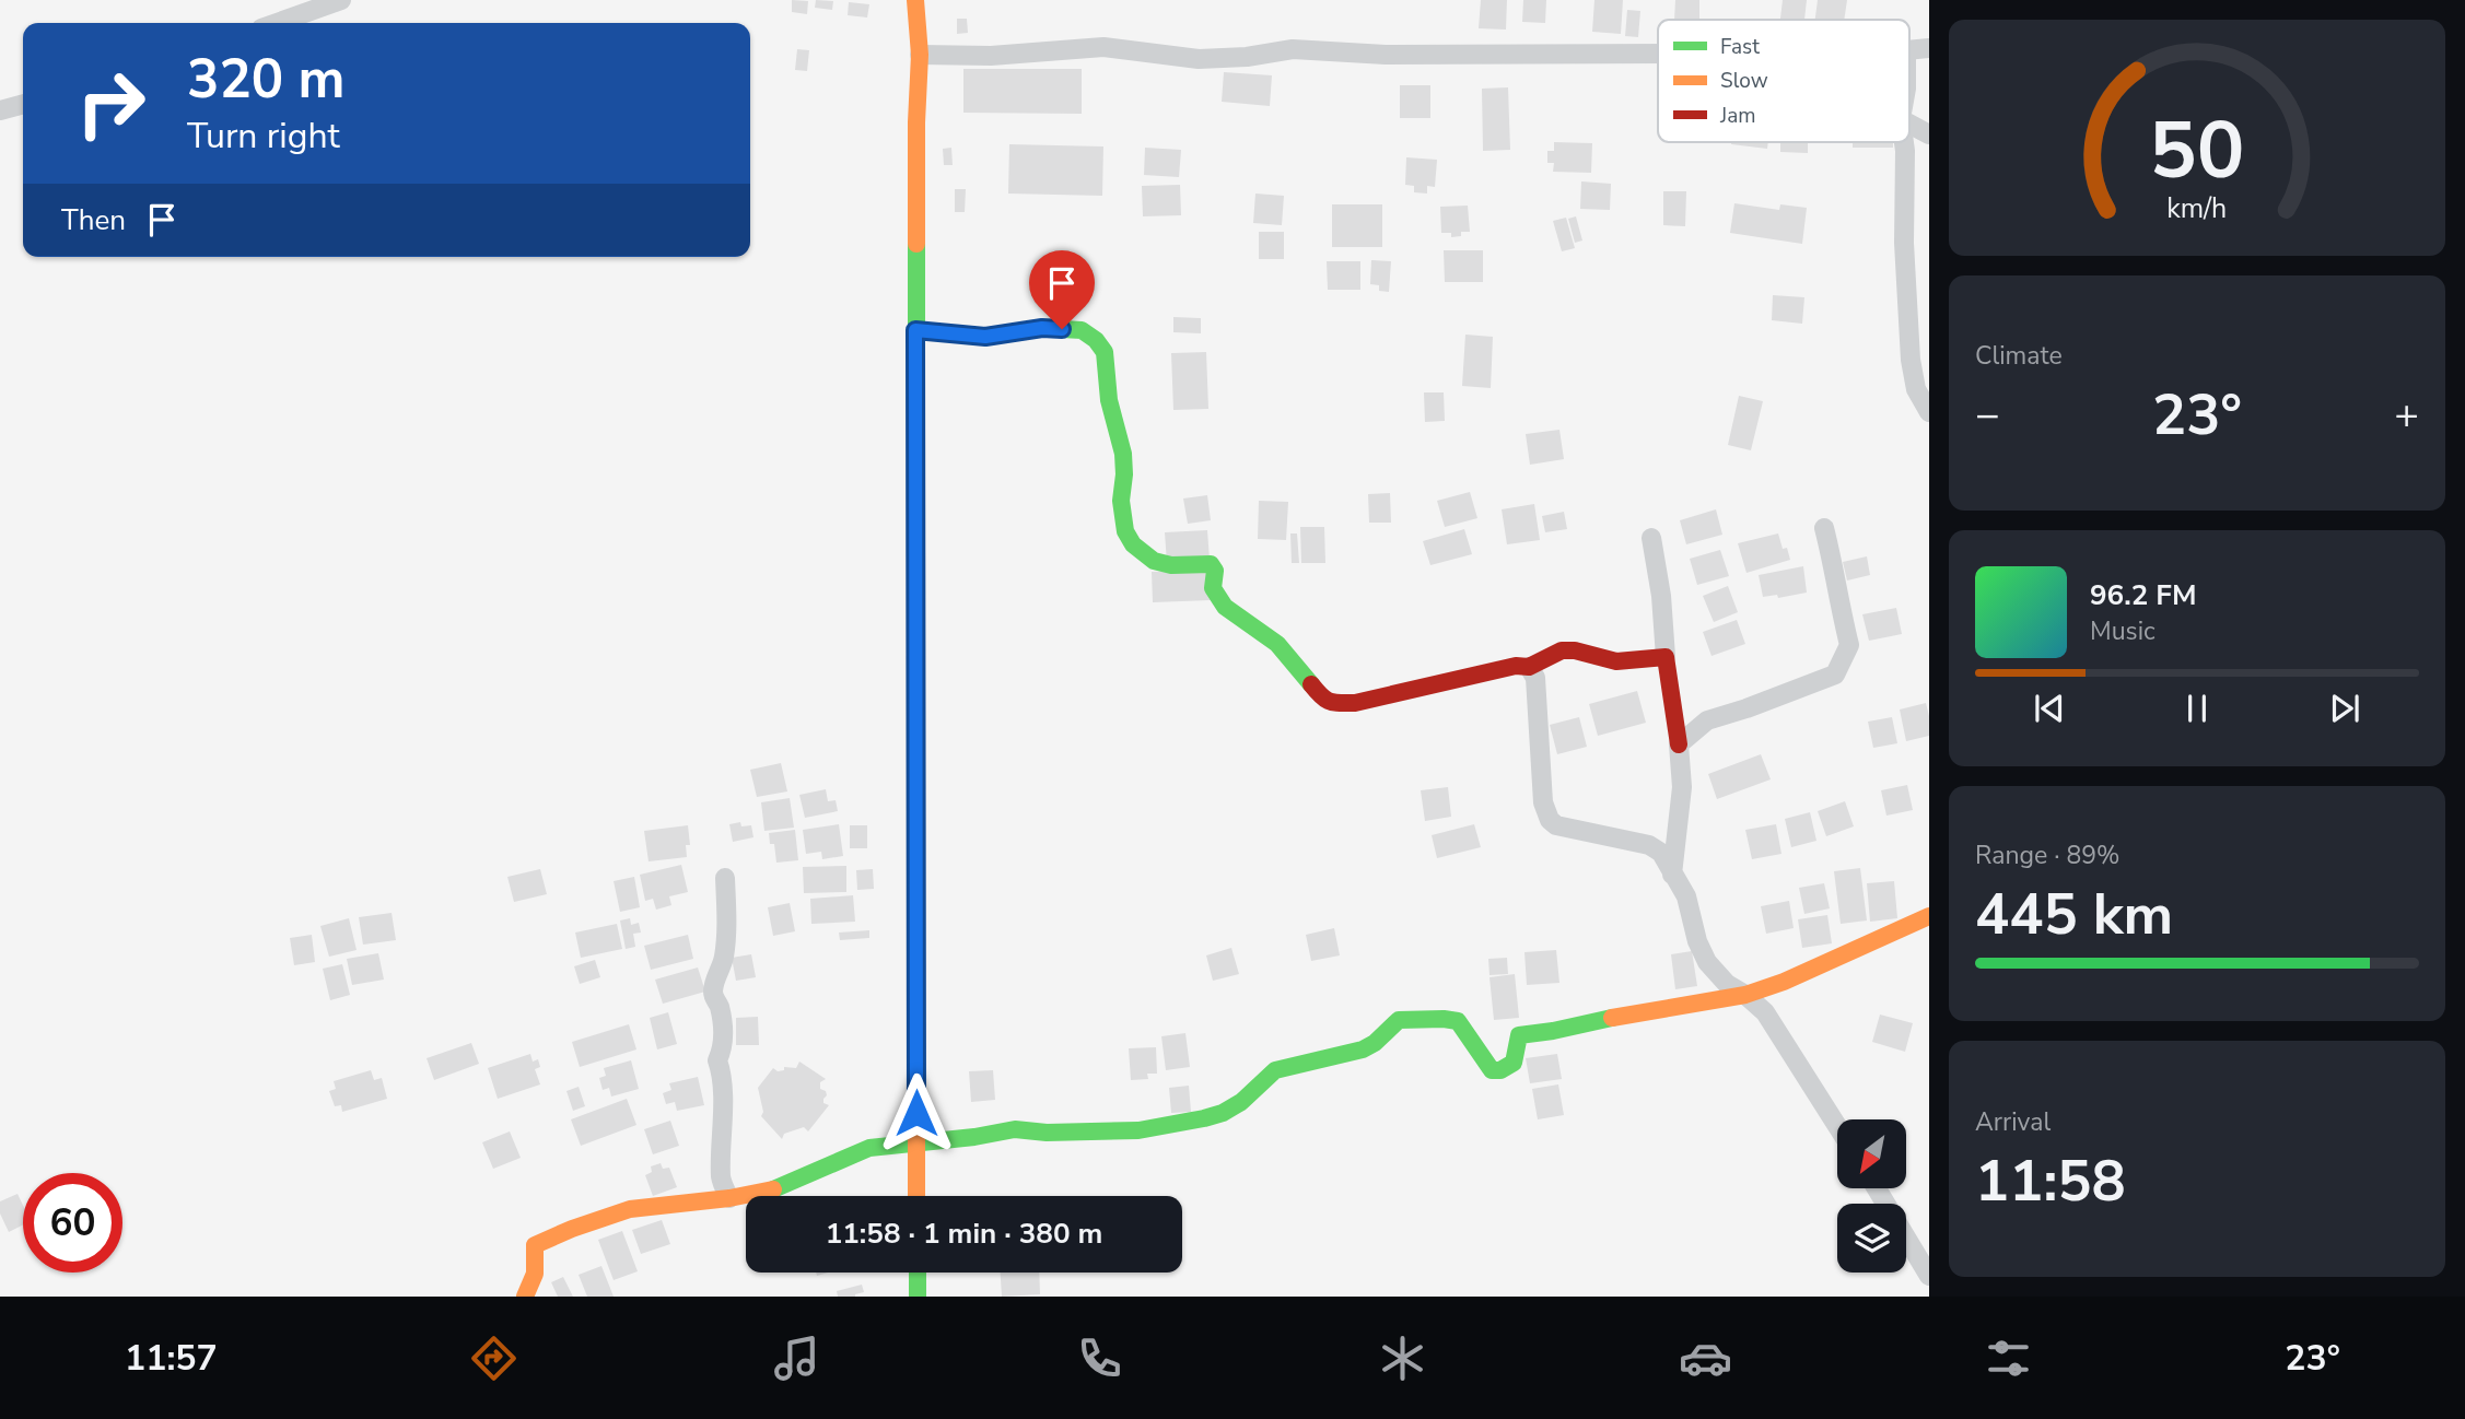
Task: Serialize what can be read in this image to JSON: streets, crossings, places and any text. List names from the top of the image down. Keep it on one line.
{"legend":["Fast","Slow","Jam"],"north":"bottom left","page":{"turn":["320 m","Turn right"],"then":"Then","tile":["Climate",["Range · 89%","445 km"],["Arrival","11:58"]],"heat":["−","23°","+"],"song":["96.2 FM","Music"],"limit":"60","trip":"11:58 · 1 min · 380 m","tabs":["11:57","23°"],"gauge":["50","km/h"]}}
